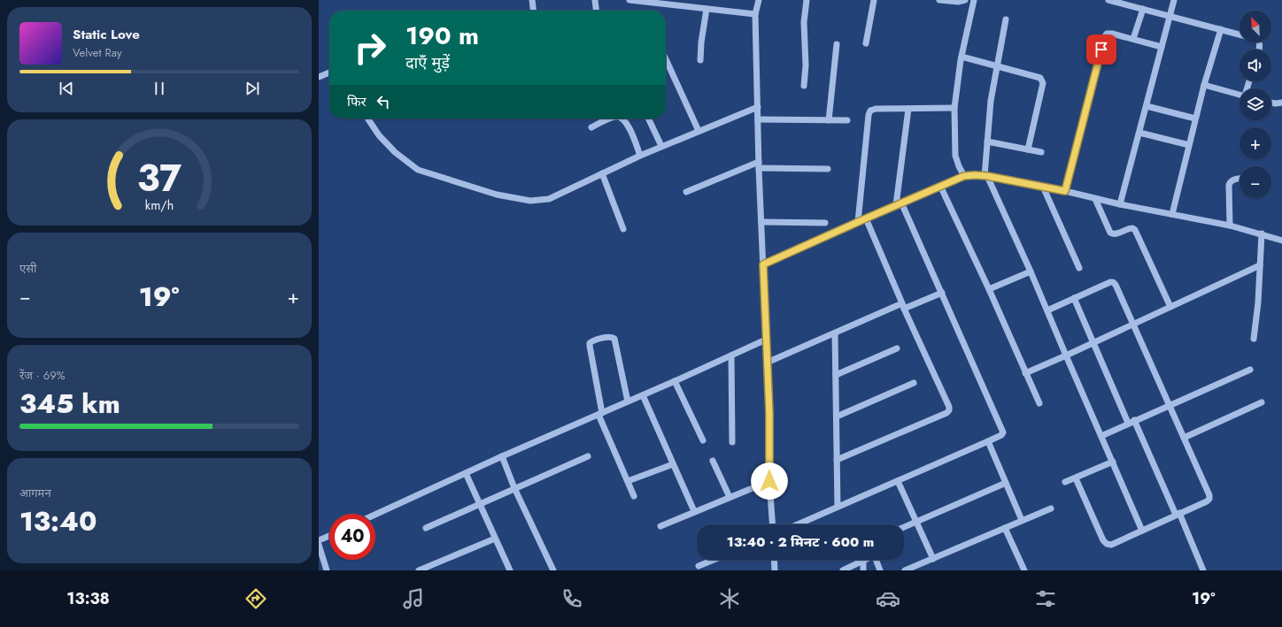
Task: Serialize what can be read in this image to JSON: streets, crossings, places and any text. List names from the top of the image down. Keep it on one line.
{"north":"top left","page":{"map_buttons":["+","−"],"turn":["190 m","दाएँ मुड़ें"],"song":["Static Love","Velvet Ray"],"then":"फिर","tile":["एसी",["रेंज · 69%","345 km"],["आगमन","13:40"]],"heat":["−","19°","+"],"limit":"40","trip":"13:40 · 2 मिनट · 600 m","tabs":["13:38","19°"],"gauge":["37","km/h"]}}
